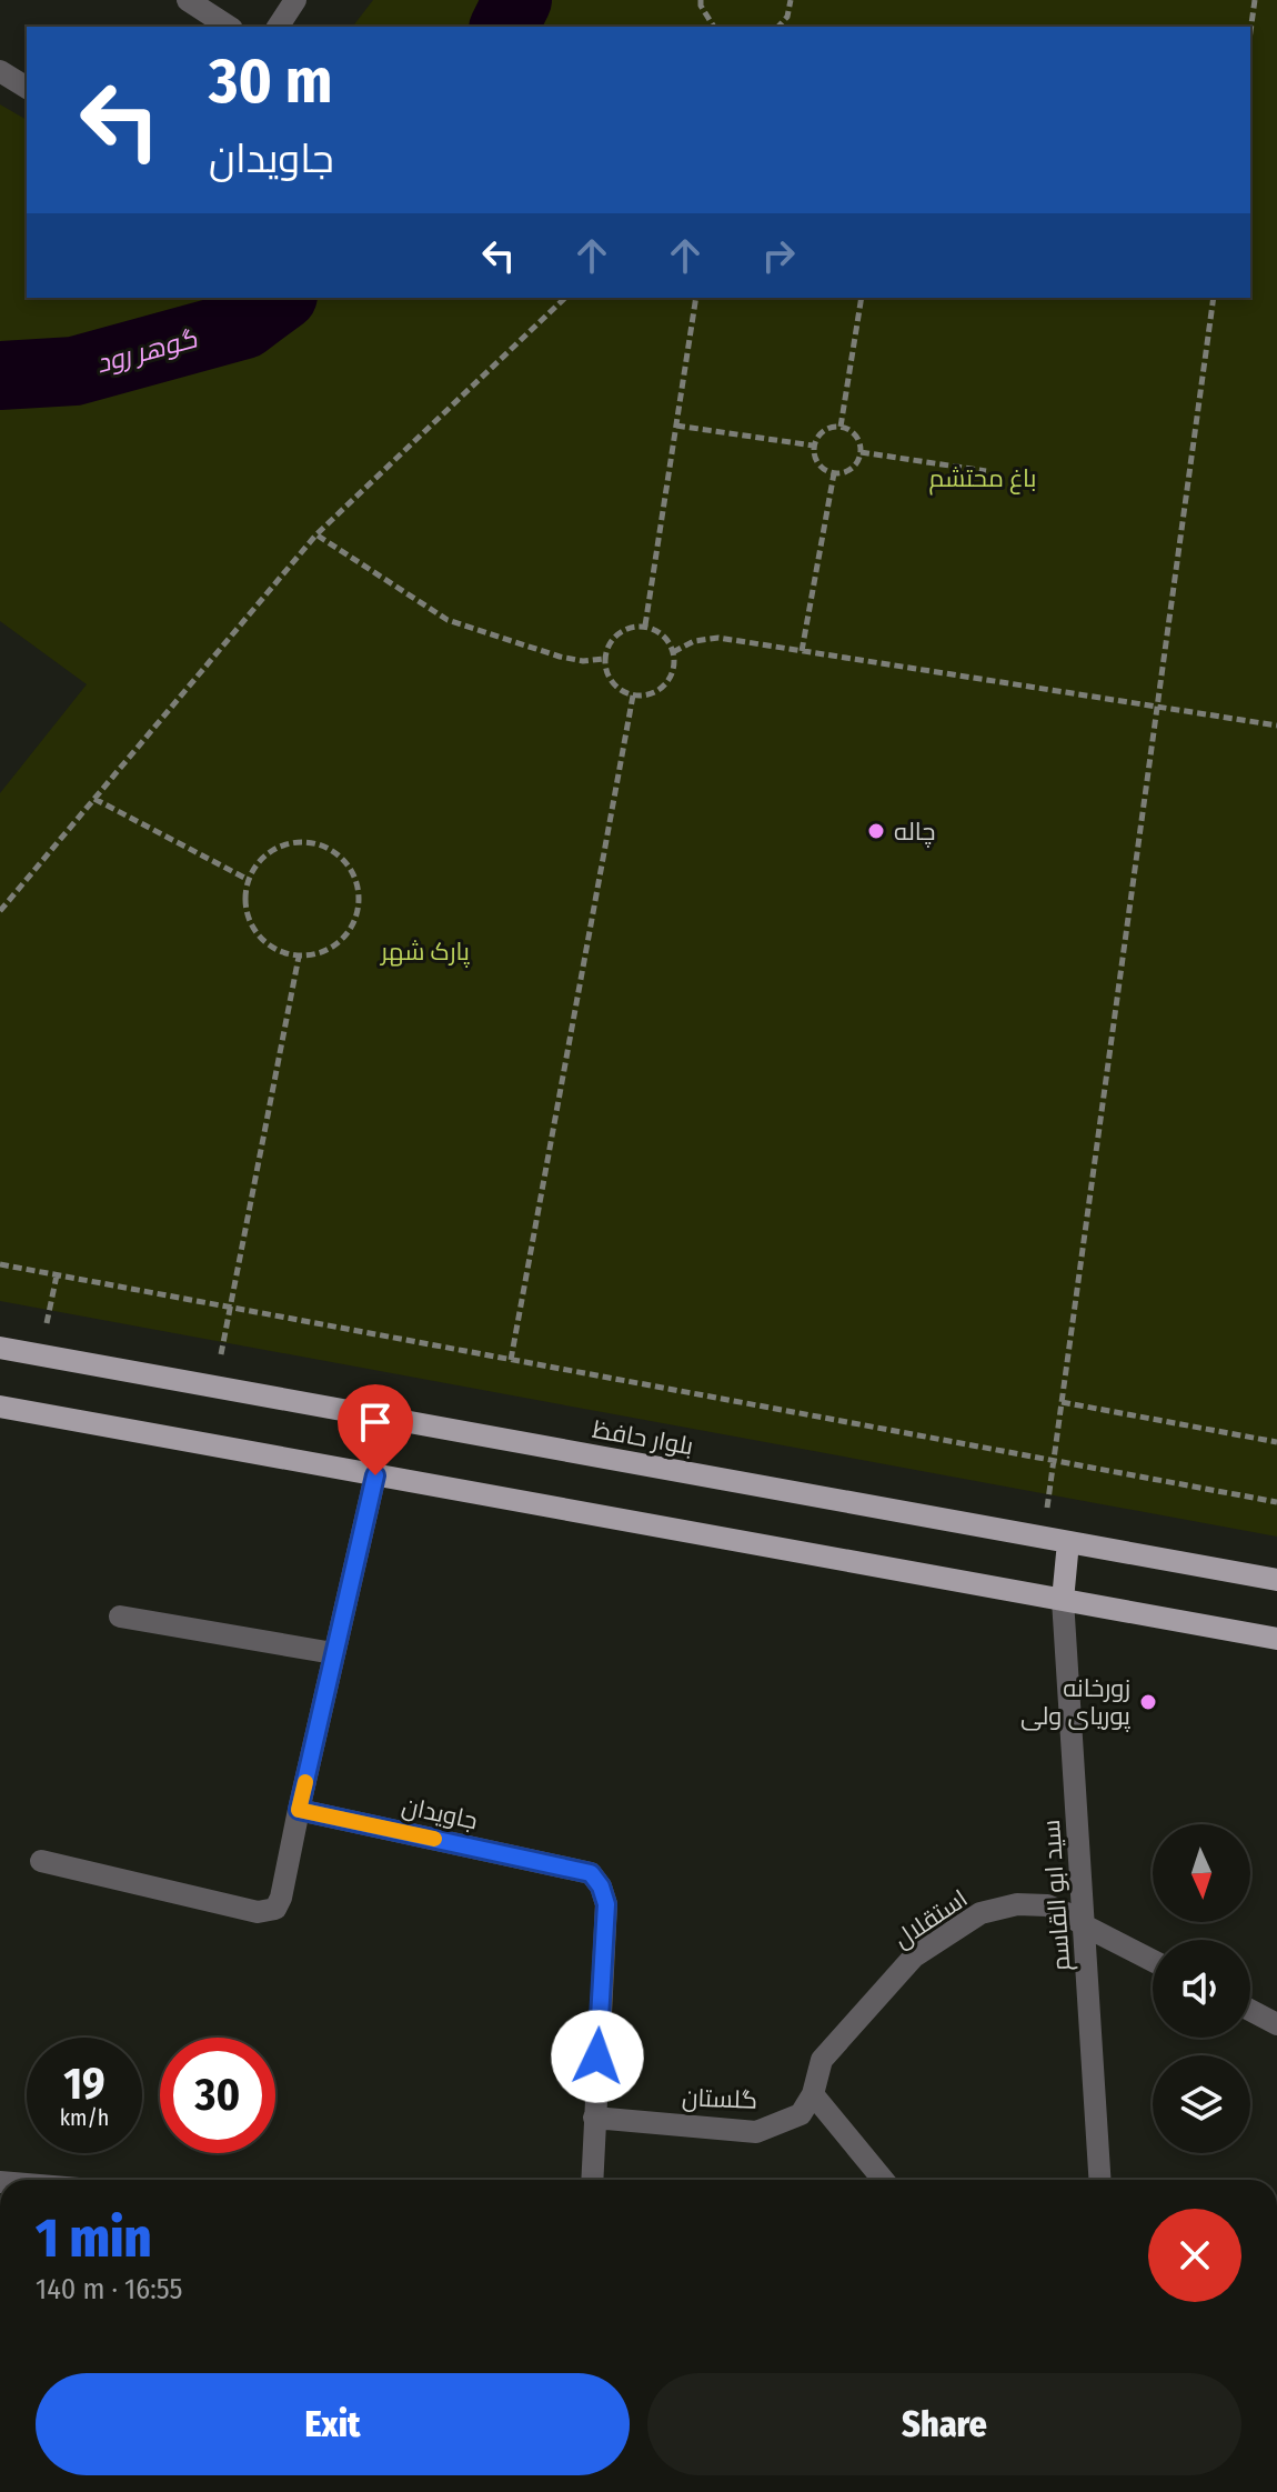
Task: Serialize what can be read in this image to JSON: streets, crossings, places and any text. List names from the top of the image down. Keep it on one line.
{"streets":{"main road":["بلوار حافظ"],"street":["جاویدان","سید ابو القاسم","استقلال","گلستان"]},"crossings":[["جاویدان","گلستان"],["سید ابو القاسم","استقلال"],["استقلال","گلستان"]],"water":["گوهر رود"],"parks":["باغ محتشم","پارک شهر"],"places":["چاله","زورخانه پوریای ولی"],"north":"bottom","page":{"turn":["30 m","جاویدان"],"speed":"19 km/h","limit":"30","heading":["1 min","140 m · 16:55"],"buttons":["Exit","Share"]}}
